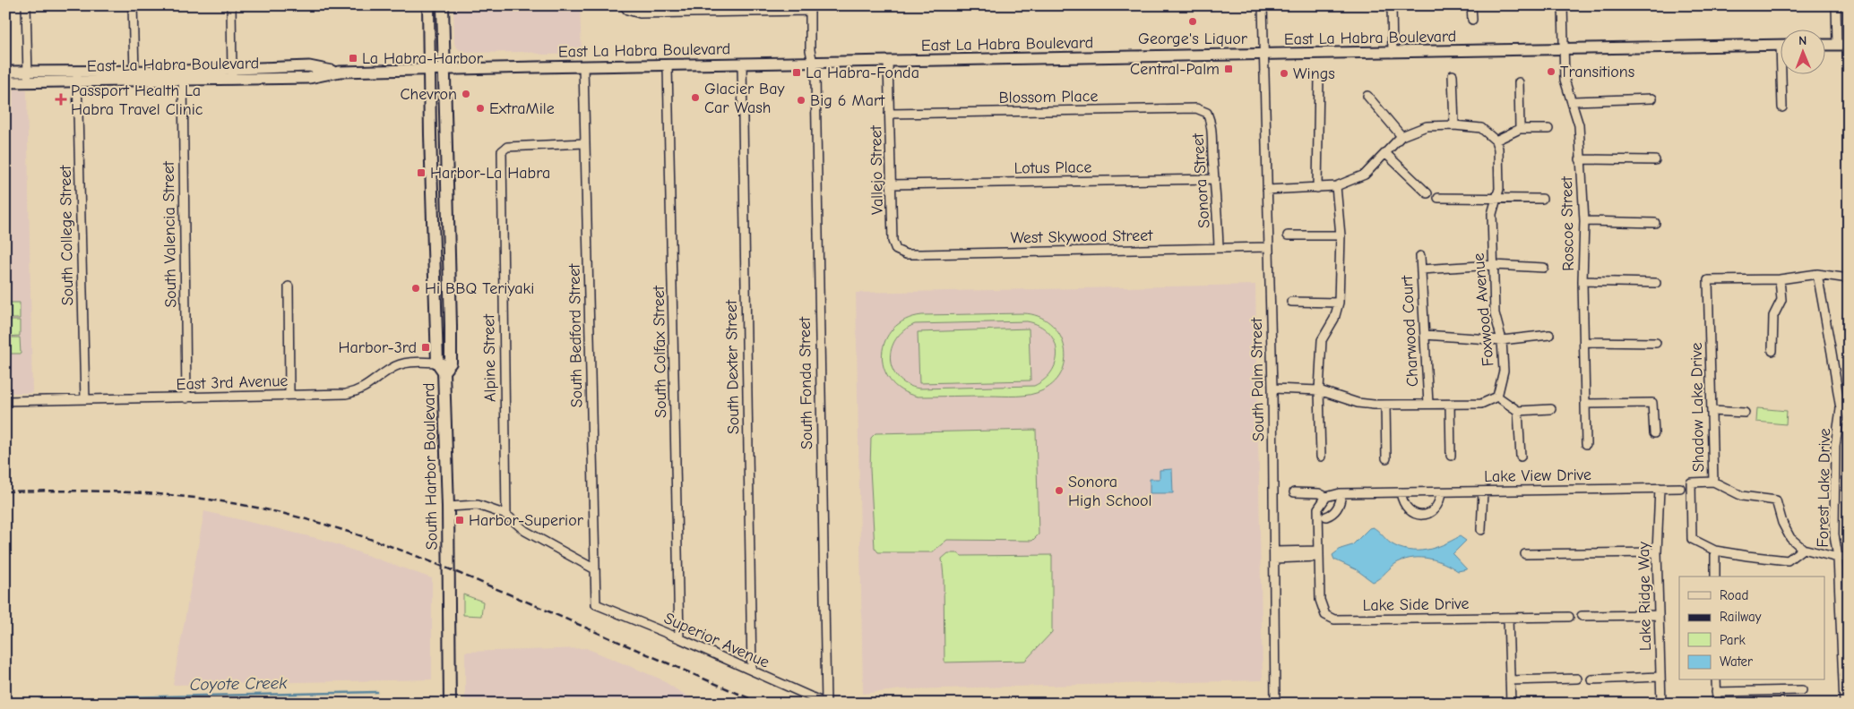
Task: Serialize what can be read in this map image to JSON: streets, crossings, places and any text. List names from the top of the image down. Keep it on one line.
{"streets":{"main road":["East La Habra Boulevard","South Harbor Boulevard"],"street":["Blossom Place","Lotus Place","Vallejo Street","Sonora Street","Roscoe Street","South Valencia Street","South College Street","West Skywood Street","Foxwood Avenue","Charwood Court","South Bedford Street","South Colfax Street","Alpine Street","South Dexter Street","South Palm Street","East 3rd Avenue","South Fonda Street","Shadow Lake Drive","Lake View Drive","Forest Lake Drive","Lake Ridge Way","Lake Side Drive","Superior Avenue"]},"crossings":[["East La Habra Boulevard","Vallejo Street"],["East La Habra Boulevard","Roscoe Street"],["East La Habra Boulevard","South Valencia Street"],["East La Habra Boulevard","South College Street"],["East La Habra Boulevard","South Bedford Street"],["East La Habra Boulevard","South Colfax Street"],["East La Habra Boulevard","South Dexter Street"],["East La Habra Boulevard","South Palm Street"],["East La Habra Boulevard","South Fonda Street"],["East La Habra Boulevard","South Harbor Boulevard"],["Blossom Place","Vallejo Street"],["Blossom Place","Sonora Street"],["Lotus Place","Vallejo Street"],["Lotus Place","Sonora Street"],["Vallejo Street","West Skywood Street"],["Sonora Street","West Skywood Street"],["South Valencia Street","East 3rd Avenue"],["South College Street","East 3rd Avenue"],["West Skywood Street","South Palm Street"],["South Bedford Street","Alpine Street"],["South Bedford Street","Superior Avenue"],["South Colfax Street","Superior Avenue"],["South Dexter Street","Superior Avenue"],["East 3rd Avenue","South Harbor Boulevard"],["South Fonda Street","Superior Avenue"],["Lake View Drive","Lake Ridge Way"]],"water":["Coyote Creek"],"places":{"other":["George's Liquor","Transitions","Wings","Chevron","Glacier Bay Car Wash","Big 6 Mart","ExtraMile","Hi BBQ Teriyaki","Sonora High School"],"transit":["La Habra-Harbor","Central-Palm","La Habra-Fonda","Harbor-La Habra","Harbor-3rd","Harbor-Superior"],"health":["Passport Health La Habra Travel Clinic"]},"legend":["Road","Railway","Park","Water"],"north":"top"}
